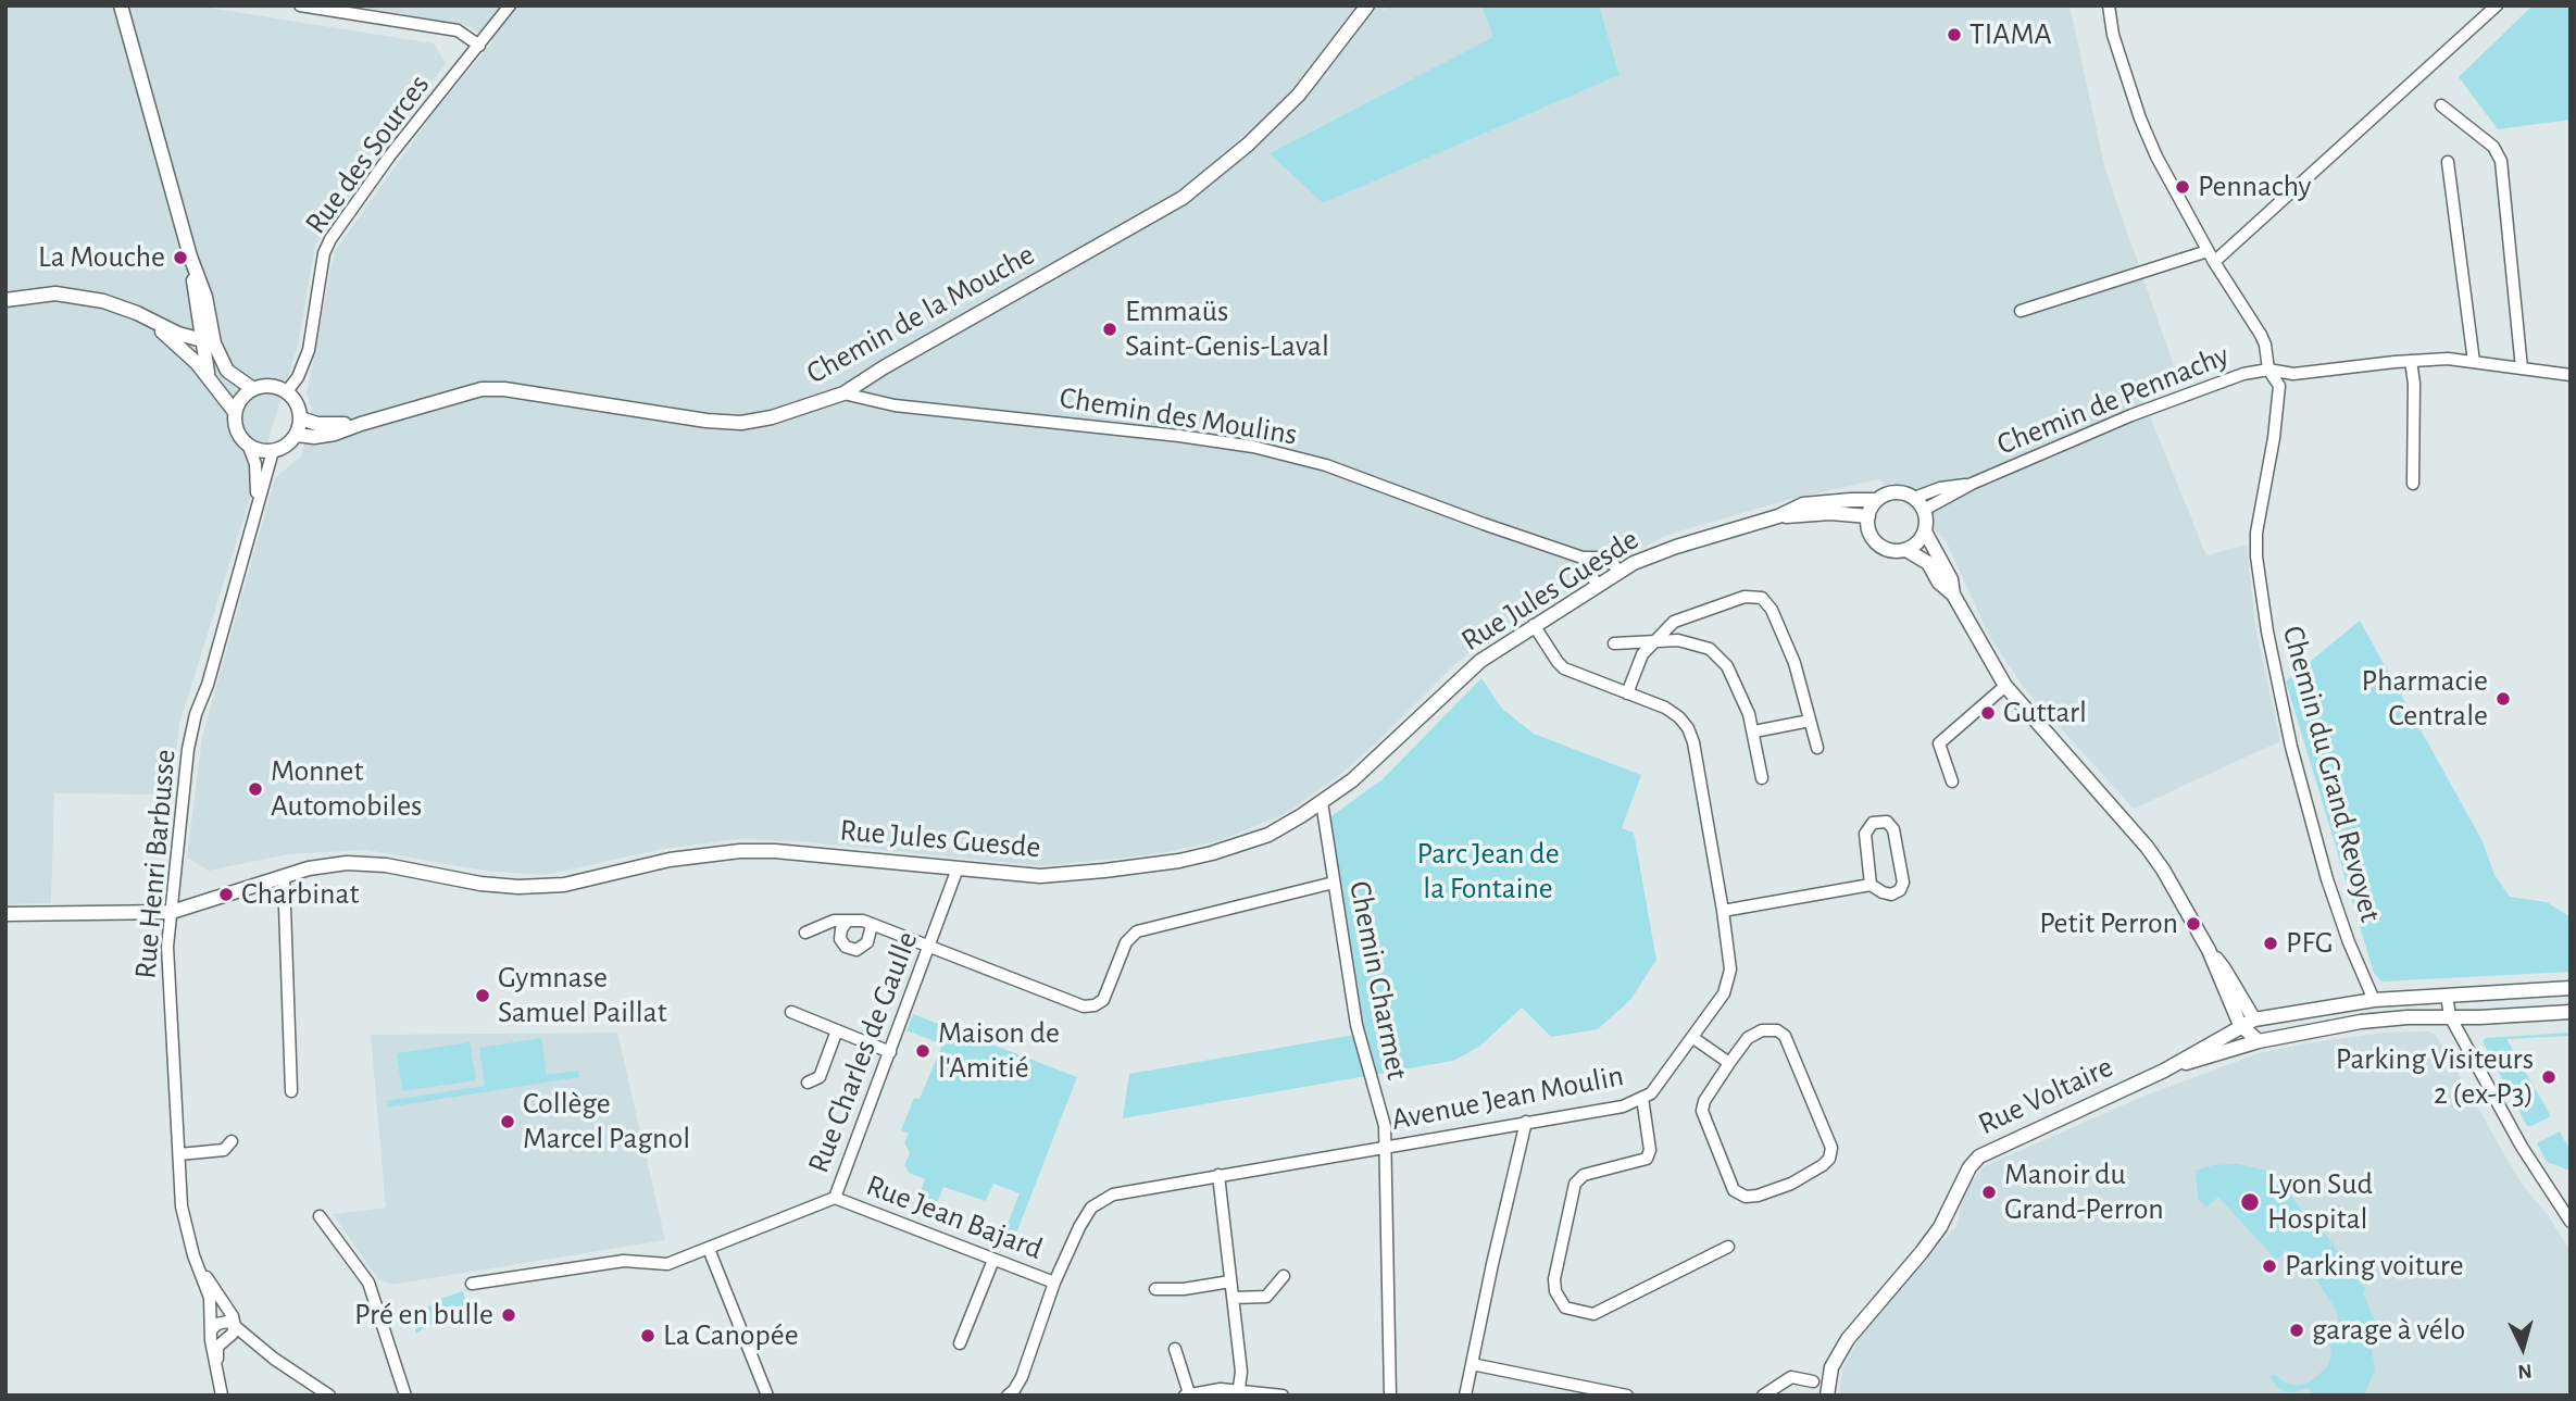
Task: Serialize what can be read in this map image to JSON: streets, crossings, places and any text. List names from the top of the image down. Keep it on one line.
{"streets":{"street":["Rue des Sources","Chemin de la Mouche","Chemin de Pennachy","Chemin des Moulins","Rue Jules Guesde","Chemin du Grand Revoyet","Rue Henri Barbusse","Chemin Charmet","Rue Charles de Gaulle","Rue Voltaire","Avenue Jean Moulin","Rue Jean Bajard"]},"crossings":[["Rue des Sources","Chemin de la Mouche"],["Rue des Sources","Rue Henri Barbusse"],["Chemin de la Mouche","Chemin des Moulins"],["Chemin de la Mouche","Rue Henri Barbusse"],["Chemin de Pennachy","Rue Jules Guesde"],["Chemin de Pennachy","Chemin du Grand Revoyet"],["Chemin des Moulins","Rue Jules Guesde"],["Rue Jules Guesde","Rue Henri Barbusse"],["Rue Jules Guesde","Chemin Charmet"],["Rue Jules Guesde","Rue Charles de Gaulle"],["Rue Jules Guesde","Avenue Jean Moulin"],["Chemin du Grand Revoyet","Rue Voltaire"],["Chemin Charmet","Avenue Jean Moulin"],["Rue Charles de Gaulle","Rue Jean Bajard"],["Avenue Jean Moulin","Rue Jean Bajard"]],"parks":["Parc Jean de la Fontaine"],"places":["TIAMA","Pennachy","La Mouche","Emmaüs Saint-Genis-Laval","Pharmacie Centrale","Guttarl","Monnet Automobiles","Charbinat","Petit Perron","PFG","Gymnase Samuel Paillat","Maison de l'Amitié","Parking Visiteurs 2 (ex-P3)","Collège Marcel Pagnol","Manoir du Grand-Perron","Lyon Sud Hospital","Parking voiture","Pré en bulle","garage à vélo","La Canopée"],"north":"bottom"}
